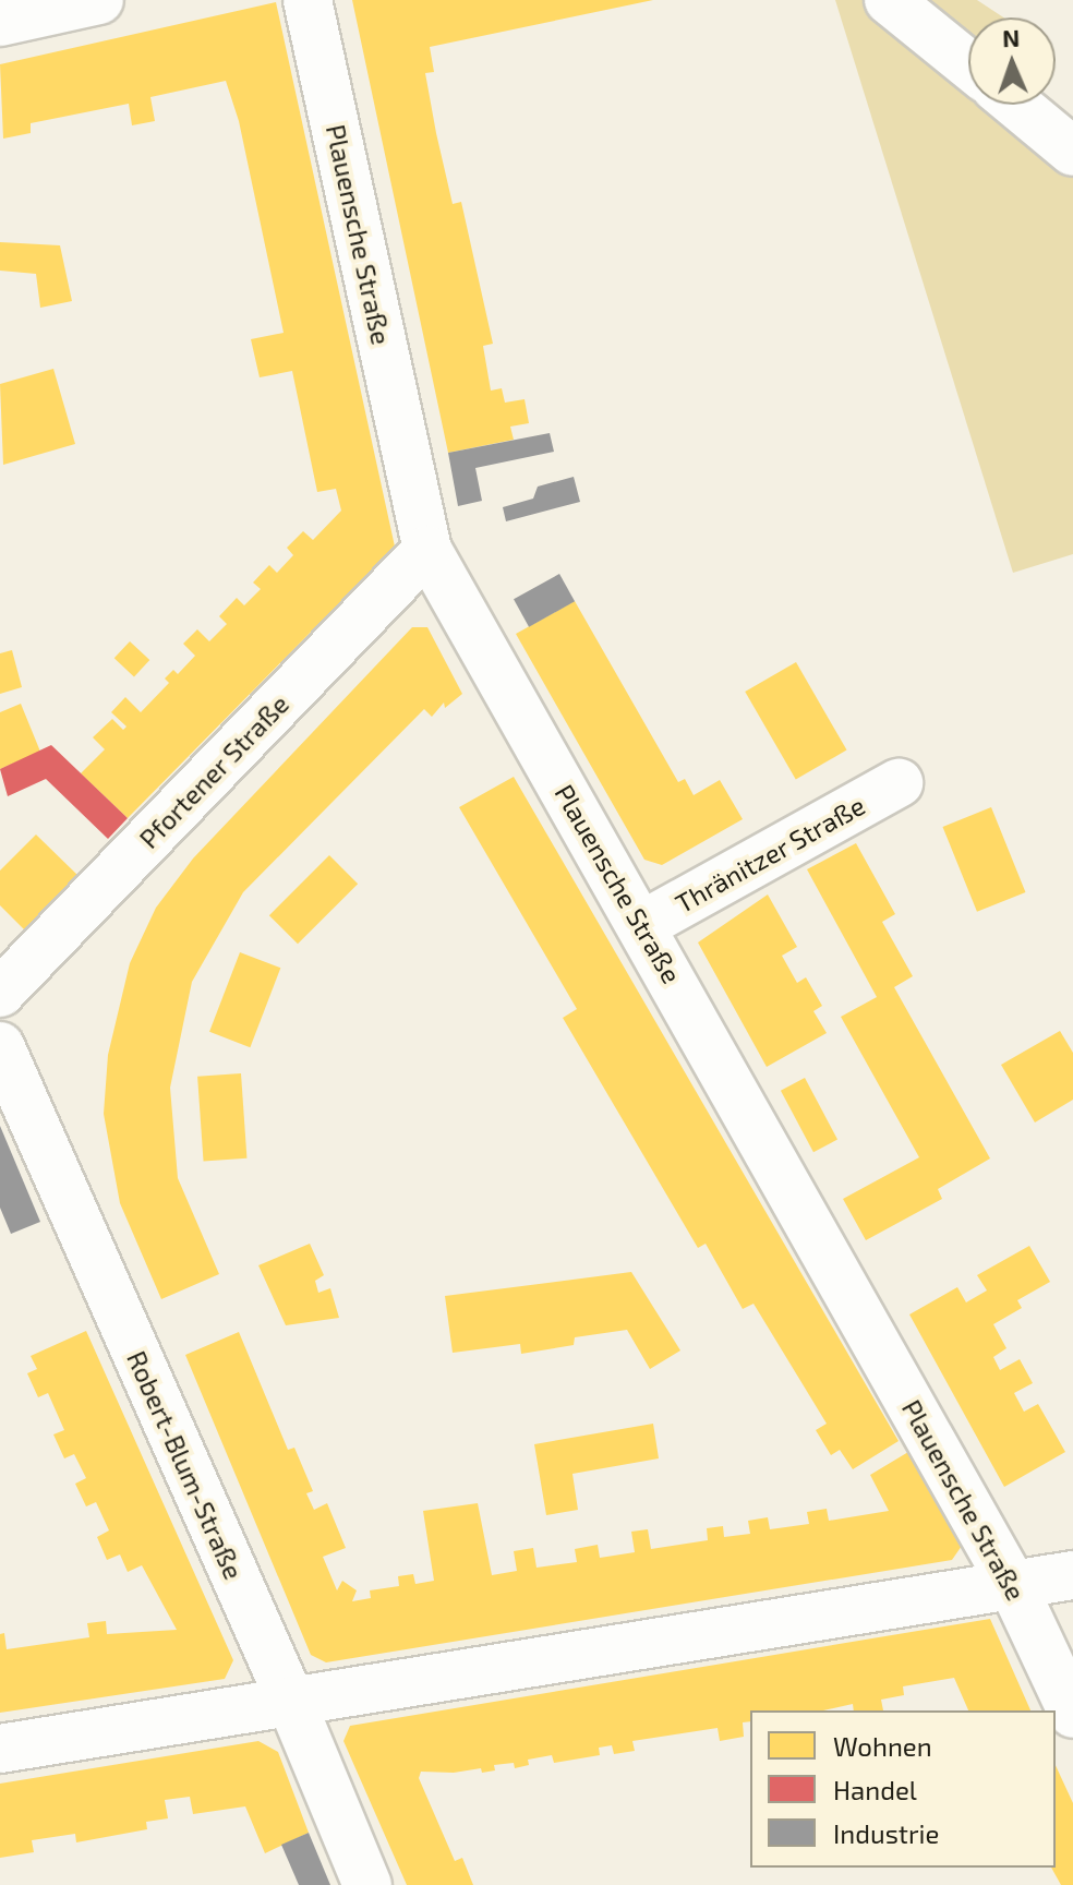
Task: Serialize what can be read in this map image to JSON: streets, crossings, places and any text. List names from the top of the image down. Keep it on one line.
{"streets":{"street":["Plauensche Straße","Pfortener Straße","Thränitzer Straße","Robert-Blum-Straße"]},"crossings":[["Plauensche Straße","Pfortener Straße"],["Plauensche Straße","Thränitzer Straße"]],"legend":["Wohnen","Handel","Industrie"],"north":"top"}
